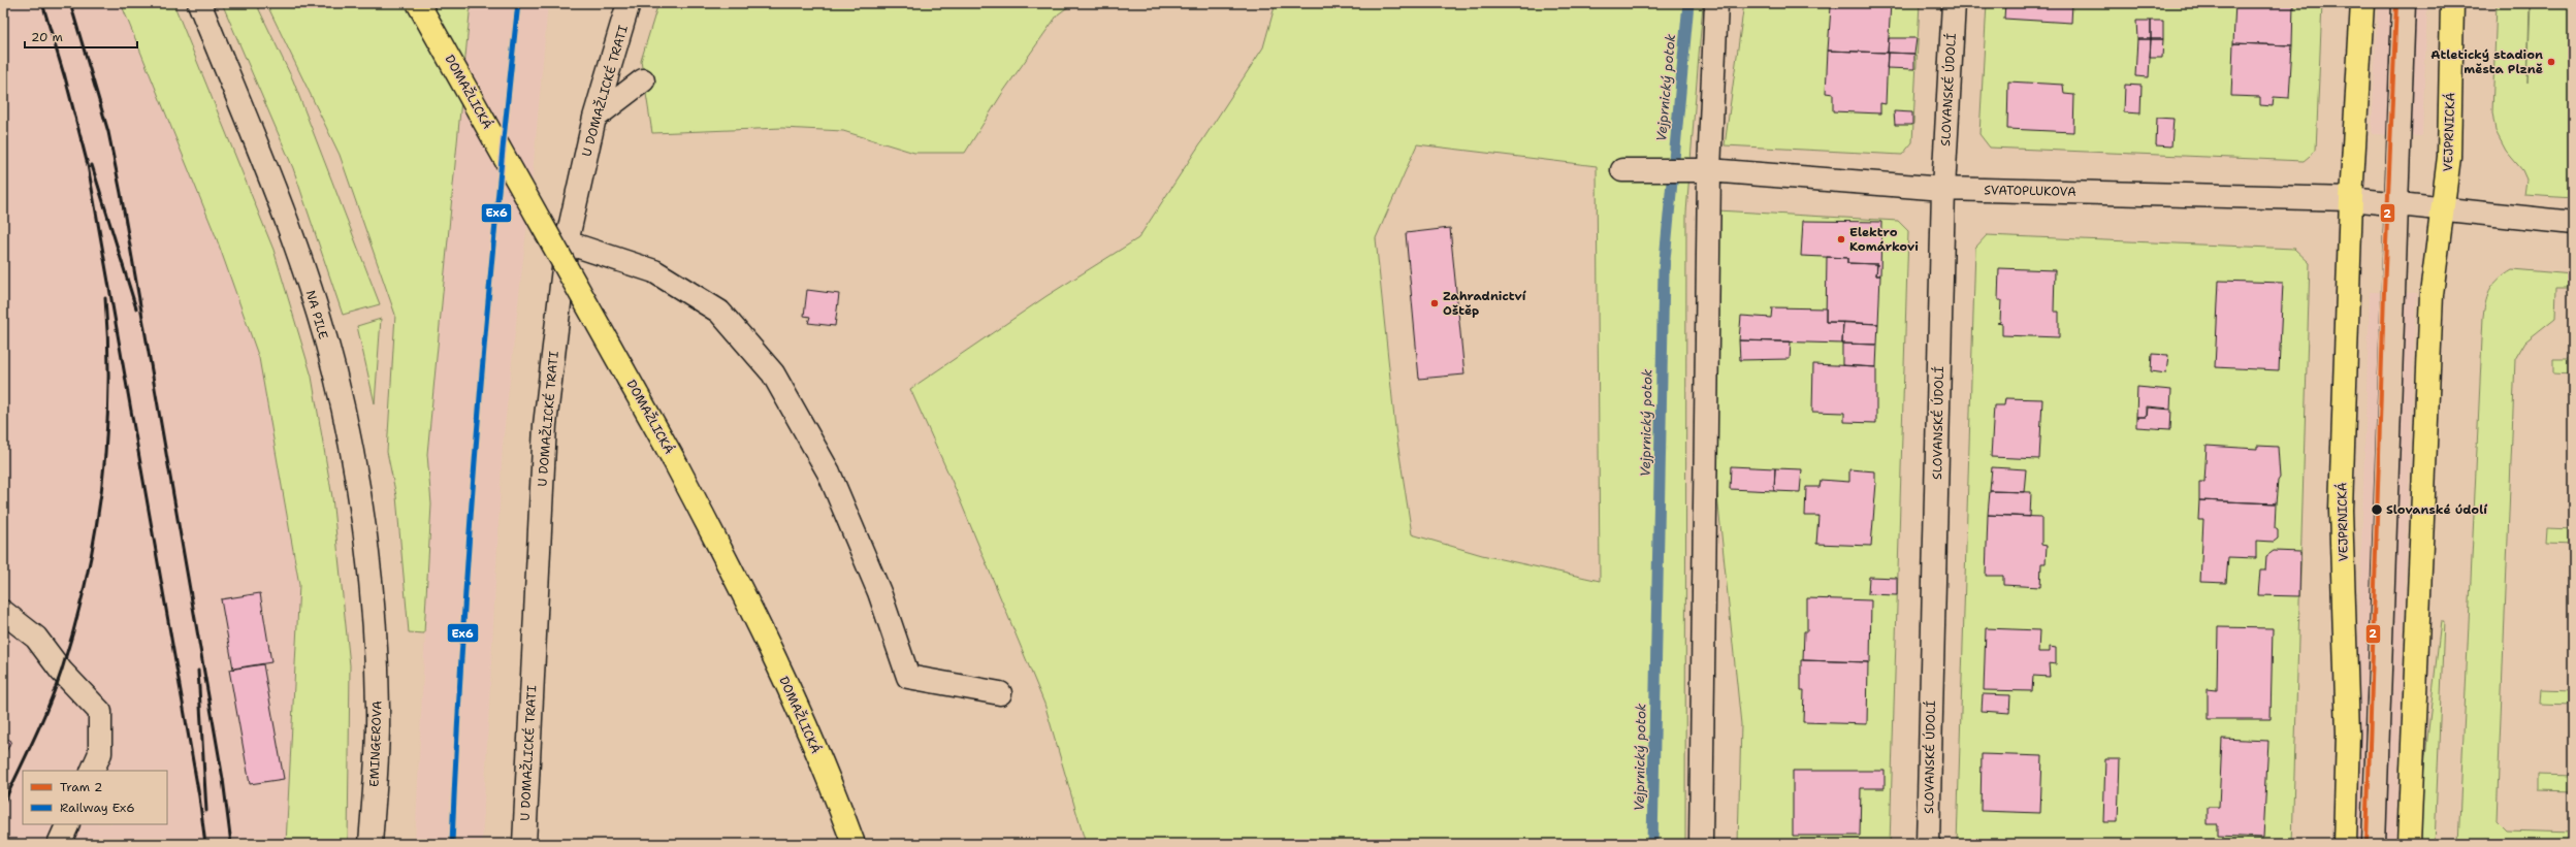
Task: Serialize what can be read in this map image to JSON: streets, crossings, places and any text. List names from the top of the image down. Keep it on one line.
{"streets":{"main road":["DOMAŽLICKÁ","VEJPRNICKÁ"],"street":["SLOVANSKÉ ÚDOLÍ","U DOMAŽLICKÉ TRATI","SVATOPLUKOVA","NA PILE","EMINGEROVA"]},"crossings":[["SLOVANSKÉ ÚDOLÍ","SVATOPLUKOVA"],["VEJPRNICKÁ","SVATOPLUKOVA"],["NA PILE","EMINGEROVA"]],"water":["Vejprnický potok"],"places":["Atletický stadion města Plzně","Elektro Komárkovi","Zahradnictví Oštěp","Slovanské údolí"],"lines":["tram line 2","rail line Ex6"],"legend":["Tram 2","Railway Ex6"],"scale_bar":"20 m"}
